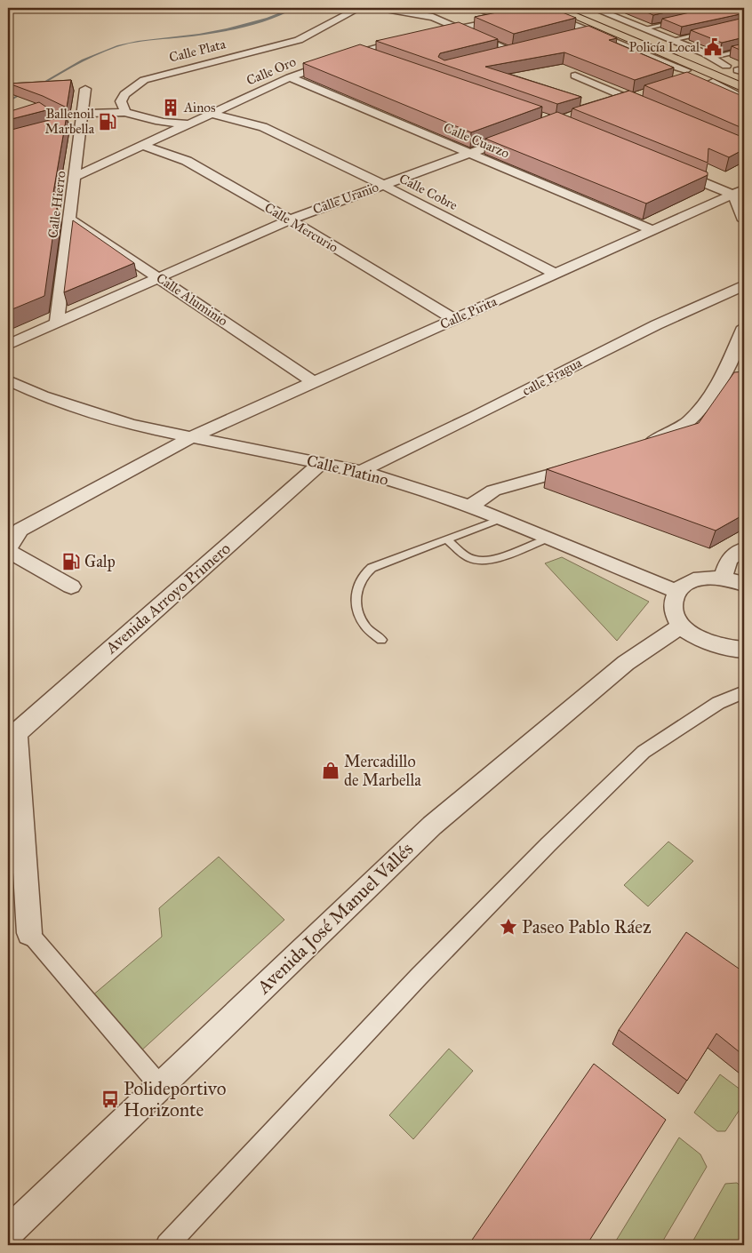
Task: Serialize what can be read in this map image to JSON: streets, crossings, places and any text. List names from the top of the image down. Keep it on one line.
{"streets":{"street":["Calle Plata","Calle Oro","Calle Cuarzo","Calle Cobre","Calle Uranio","Calle Hierro","Calle Mercurio","Calle Aluminio","Calle Pirita","calle Fragua","Calle Platino","Avenida Arroyo Primero","Avenida José Manuel Vallés"]},"crossings":[["Calle Oro","Calle Cuarzo"],["Calle Oro","Calle Cobre"],["Calle Oro","Calle Hierro"],["Calle Oro","Calle Mercurio"],["Calle Cuarzo","Calle Uranio"],["Calle Cuarzo","Calle Pirita"],["Calle Cobre","Calle Uranio"],["Calle Cobre","Calle Pirita"],["Calle Uranio","Calle Hierro"],["Calle Uranio","Calle Mercurio"],["Calle Uranio","Calle Aluminio"],["Calle Hierro","Calle Aluminio"],["Calle Mercurio","Calle Pirita"],["Calle Aluminio","Calle Pirita"],["Calle Pirita","Calle Platino"],["calle Fragua","Calle Platino"],["Calle Platino","Avenida Arroyo Primero"]],"places":{"public building":["Policía Local"],"building":["Ainos"],"fuel station":["Ballenoil Marbella","Galp"],"shop":["Mercadillo de Marbella"],"place":["Paseo Pablo Ráez"],"bus stop":["Polideportivo Horizonte"]}}
